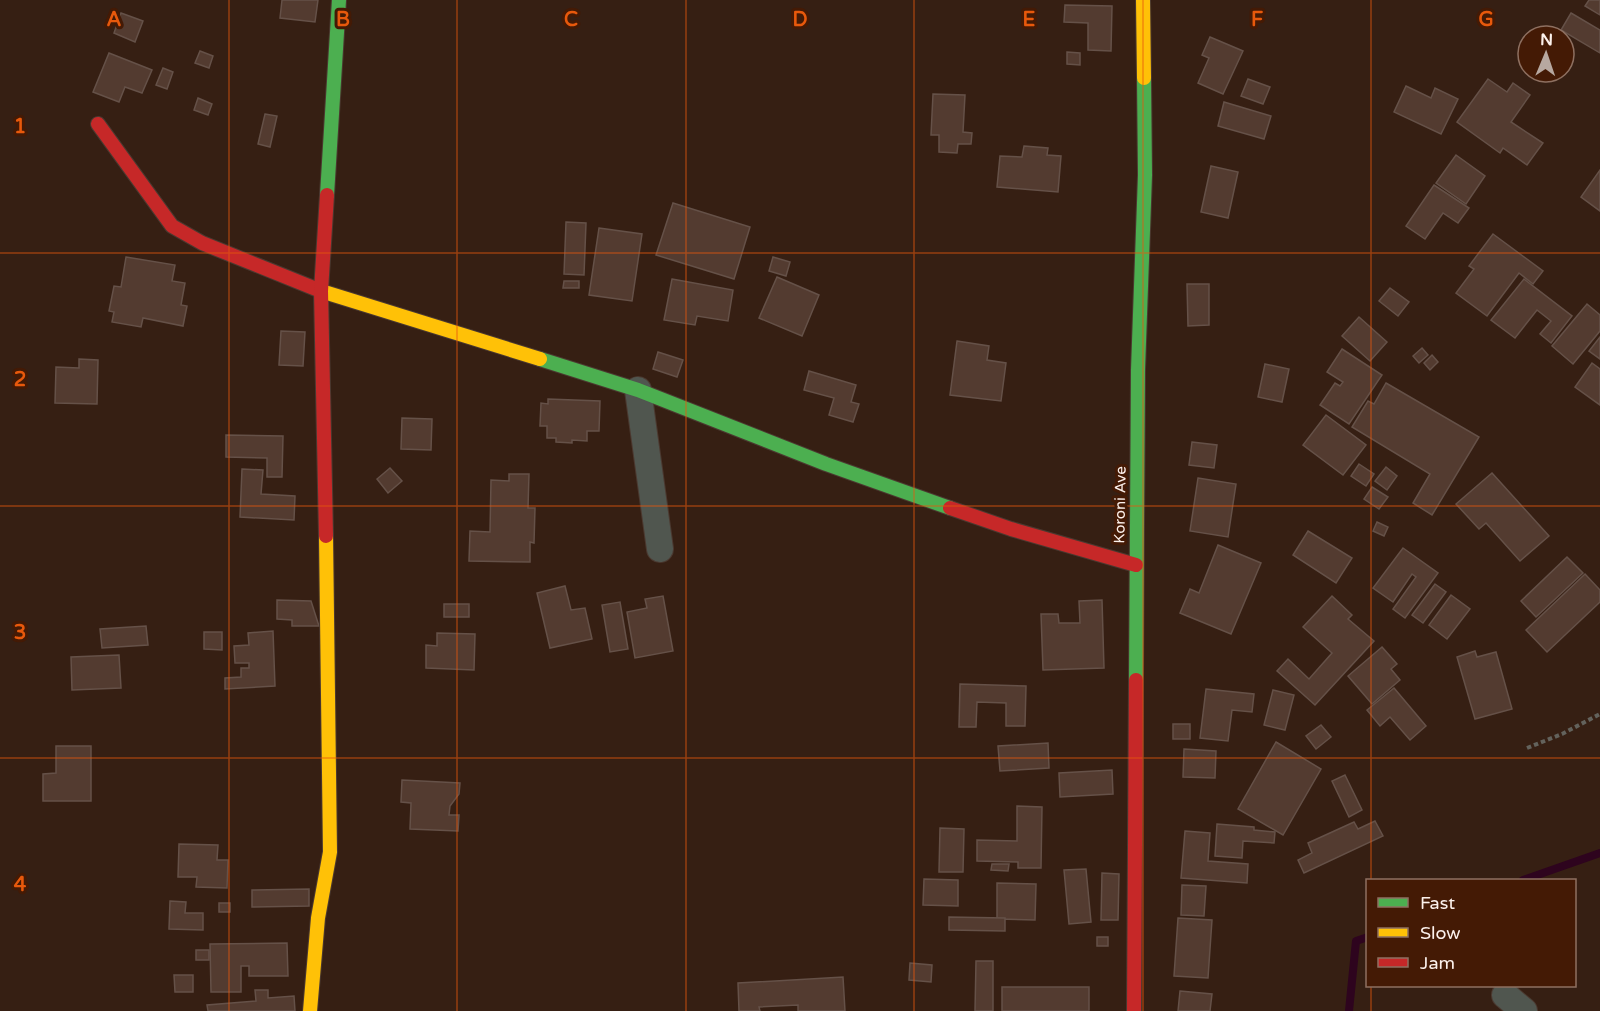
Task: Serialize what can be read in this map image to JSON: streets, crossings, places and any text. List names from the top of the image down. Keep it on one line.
{"streets":{"street":["Koroni Ave"]},"legend":["Fast","Slow","Jam"],"north":"top","grid":{"columns":["A","B","C","D","E","F","G"],"rows":["1","2","3","4"]}}
